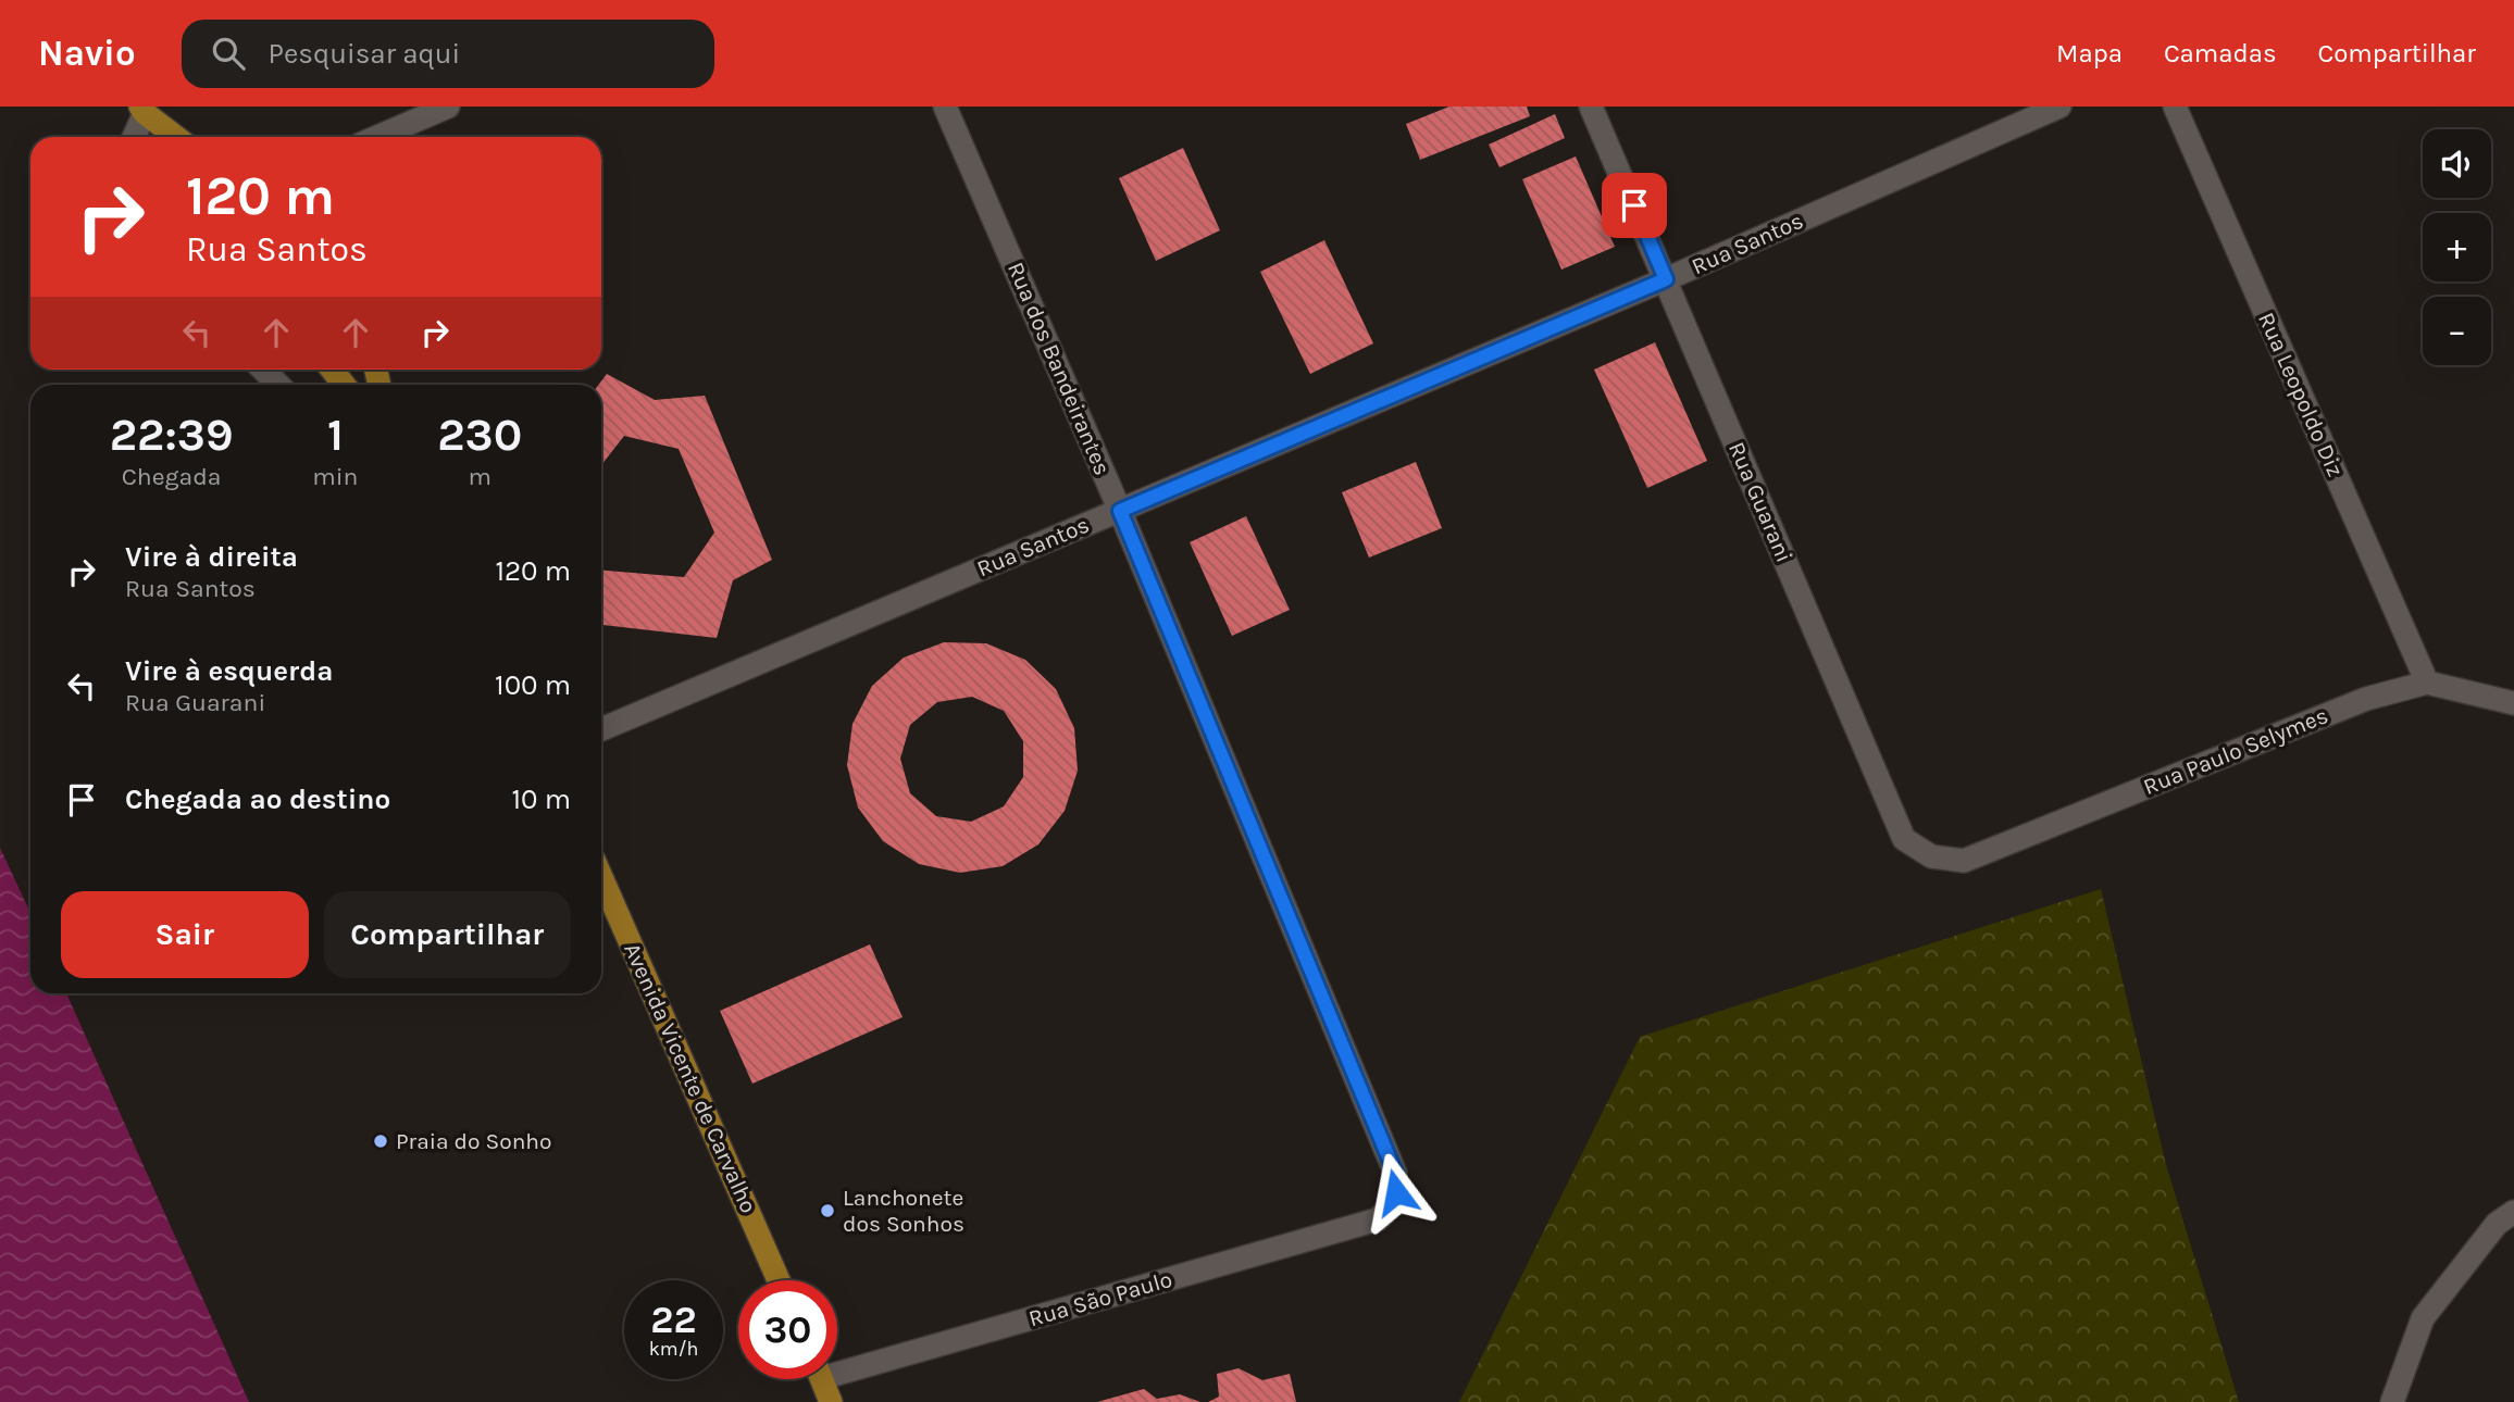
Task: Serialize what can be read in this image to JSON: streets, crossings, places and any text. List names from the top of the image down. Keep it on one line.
{"streets":{"main road":["Avenida Vicente de Carvalho"],"street":["Rua Santos","Rua dos Bandeirantes","Rua Leopoldo Diz","Rua Guarani","Rua Paulo Selymes","Rua São Paulo"]},"crossings":[["Rua Santos","Rua dos Bandeirantes"],["Rua Santos","Rua Guarani"],["Rua dos Bandeirantes","Rua São Paulo"],["Rua Leopoldo Diz","Rua Paulo Selymes"],["Rua Guarani","Rua Paulo Selymes"]],"places":["Praia do Sonho","Lanchonete dos Sonhos"],"page":{"header":"Navio","search":"Pesquisar aqui","nav":["Mapa","Camadas","Compartilhar"],"map_buttons":["+","−"],"turn":["120 m","Rua Santos"],"eta":["22:39","Chegada","1","min","230","m"],"list":[{"name":"Vire à direita","note":"Rua Santos","value":"120 m"},{"name":"Vire à esquerda","note":"Rua Guarani","value":"100 m"},{"name":"Chegada ao destino","value":"10 m"}],"buttons":["Sair","Compartilhar"],"speed":"22 km/h","limit":"30"}}
